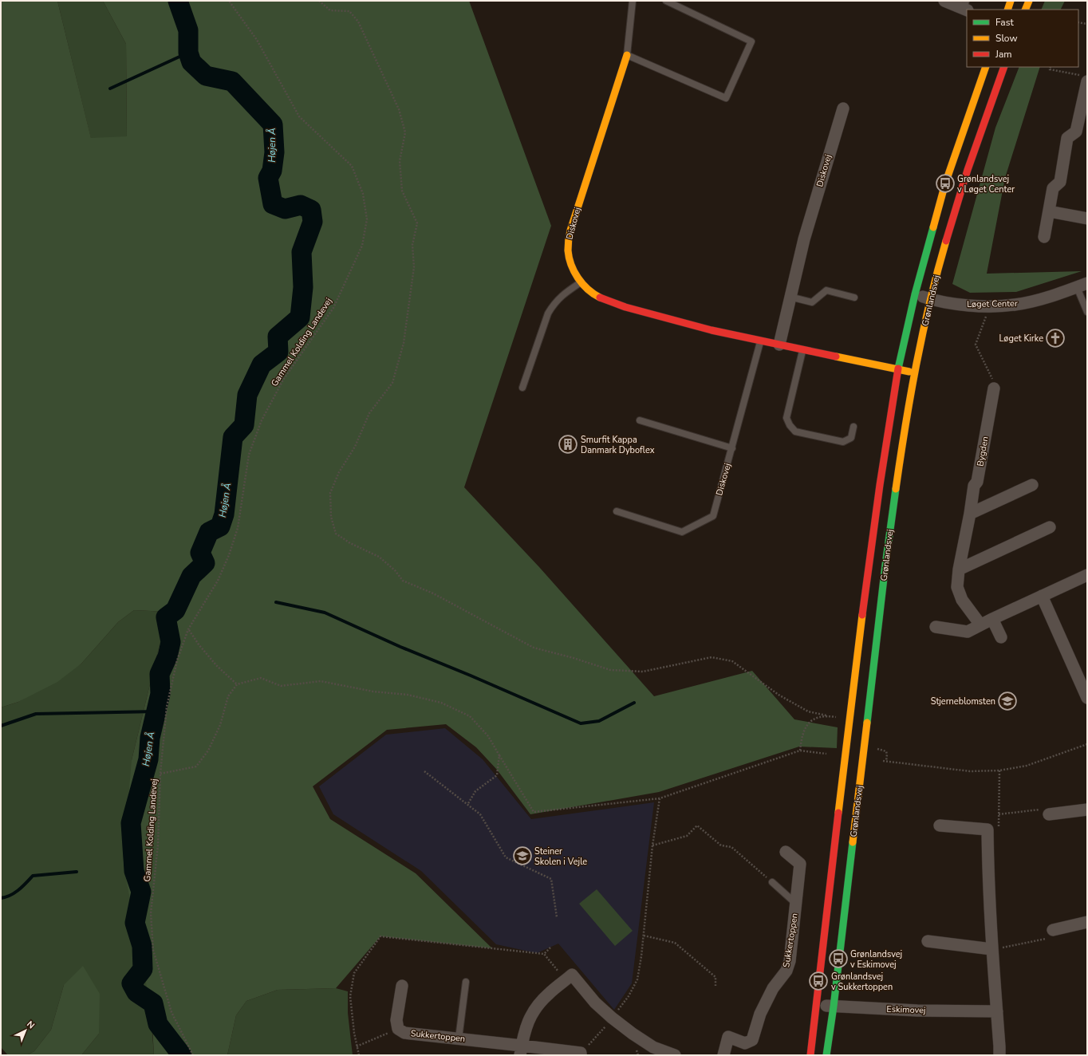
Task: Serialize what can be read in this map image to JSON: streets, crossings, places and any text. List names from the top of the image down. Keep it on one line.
{"streets":{"street":["Diskovej","Grønlandsvej","Løget Center","Bygden","Sukkertoppen","Eskimovej"],"path":["Gammel Kolding Landevej"]},"crossings":[["Diskovej","Grønlandsvej"],["Grønlandsvej","Løget Center"],["Grønlandsvej","Eskimovej"]],"water":["Højen Å"],"places":{"bus stop":["Grønlandsvej v Løget Center","Grønlandsvej v Eskimovej","Grønlandsvej v Sukkertoppen"],"church":["Løget Kirke"],"building":["Smurfit Kappa Danmark Dyboflex"],"school or university":["Stjerneblomsten","Steiner Skolen i Vejle"]},"legend":["Fast","Slow","Jam"],"north":"top right"}
